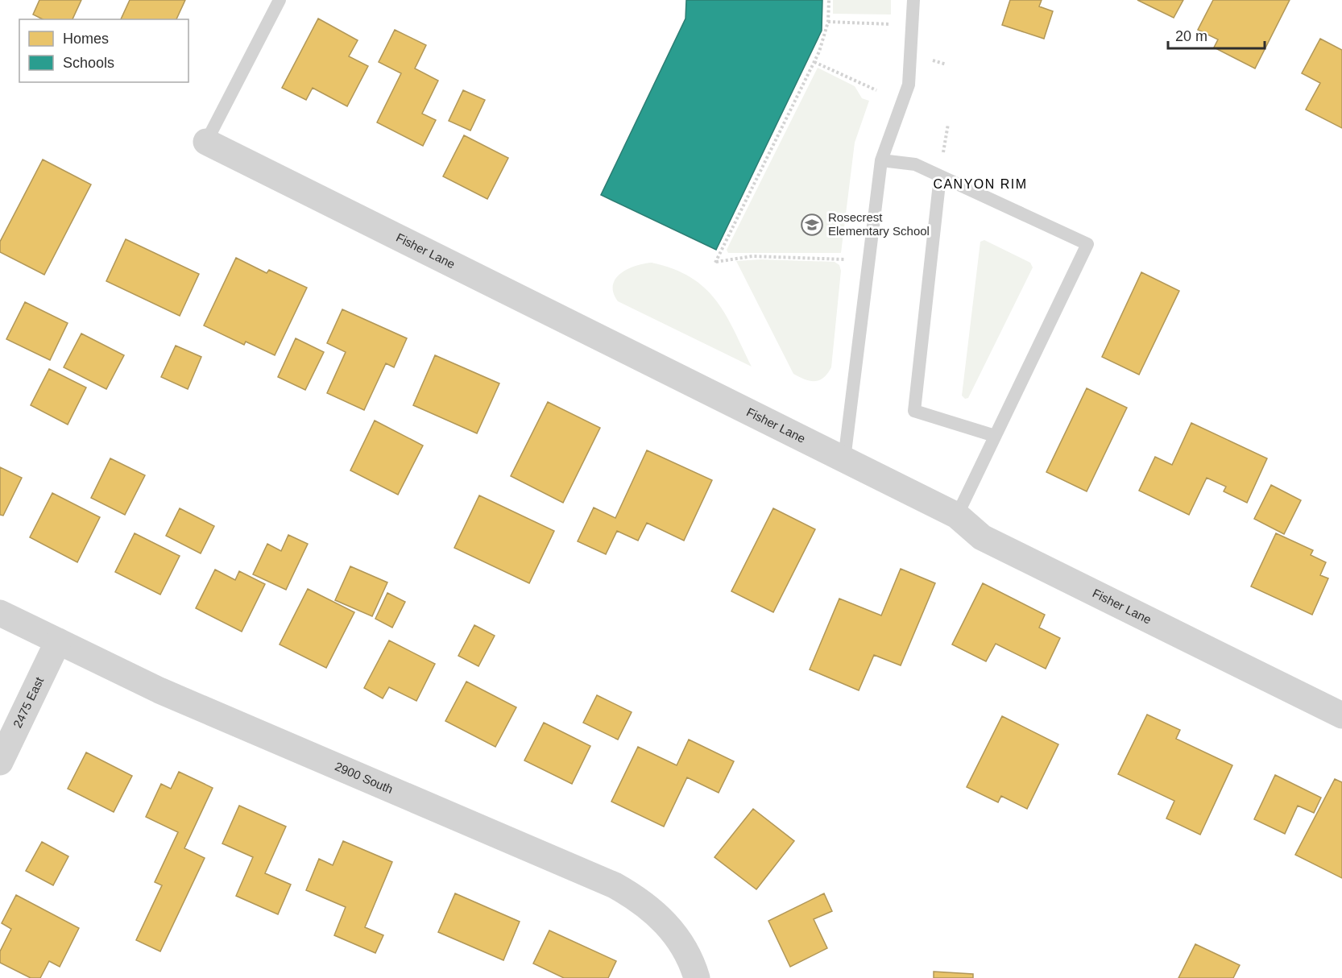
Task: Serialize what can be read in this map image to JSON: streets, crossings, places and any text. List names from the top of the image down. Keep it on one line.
{"streets":{"street":["Fisher Lane","2475 East","2900 South"]},"crossings":[["2475 East","2900 South"]],"districts":["CANYON RIM"],"places":{"school or university":["Rosecrest Elementary School"]},"legend":["Homes","Schools"],"scale_bar":"20 m"}
